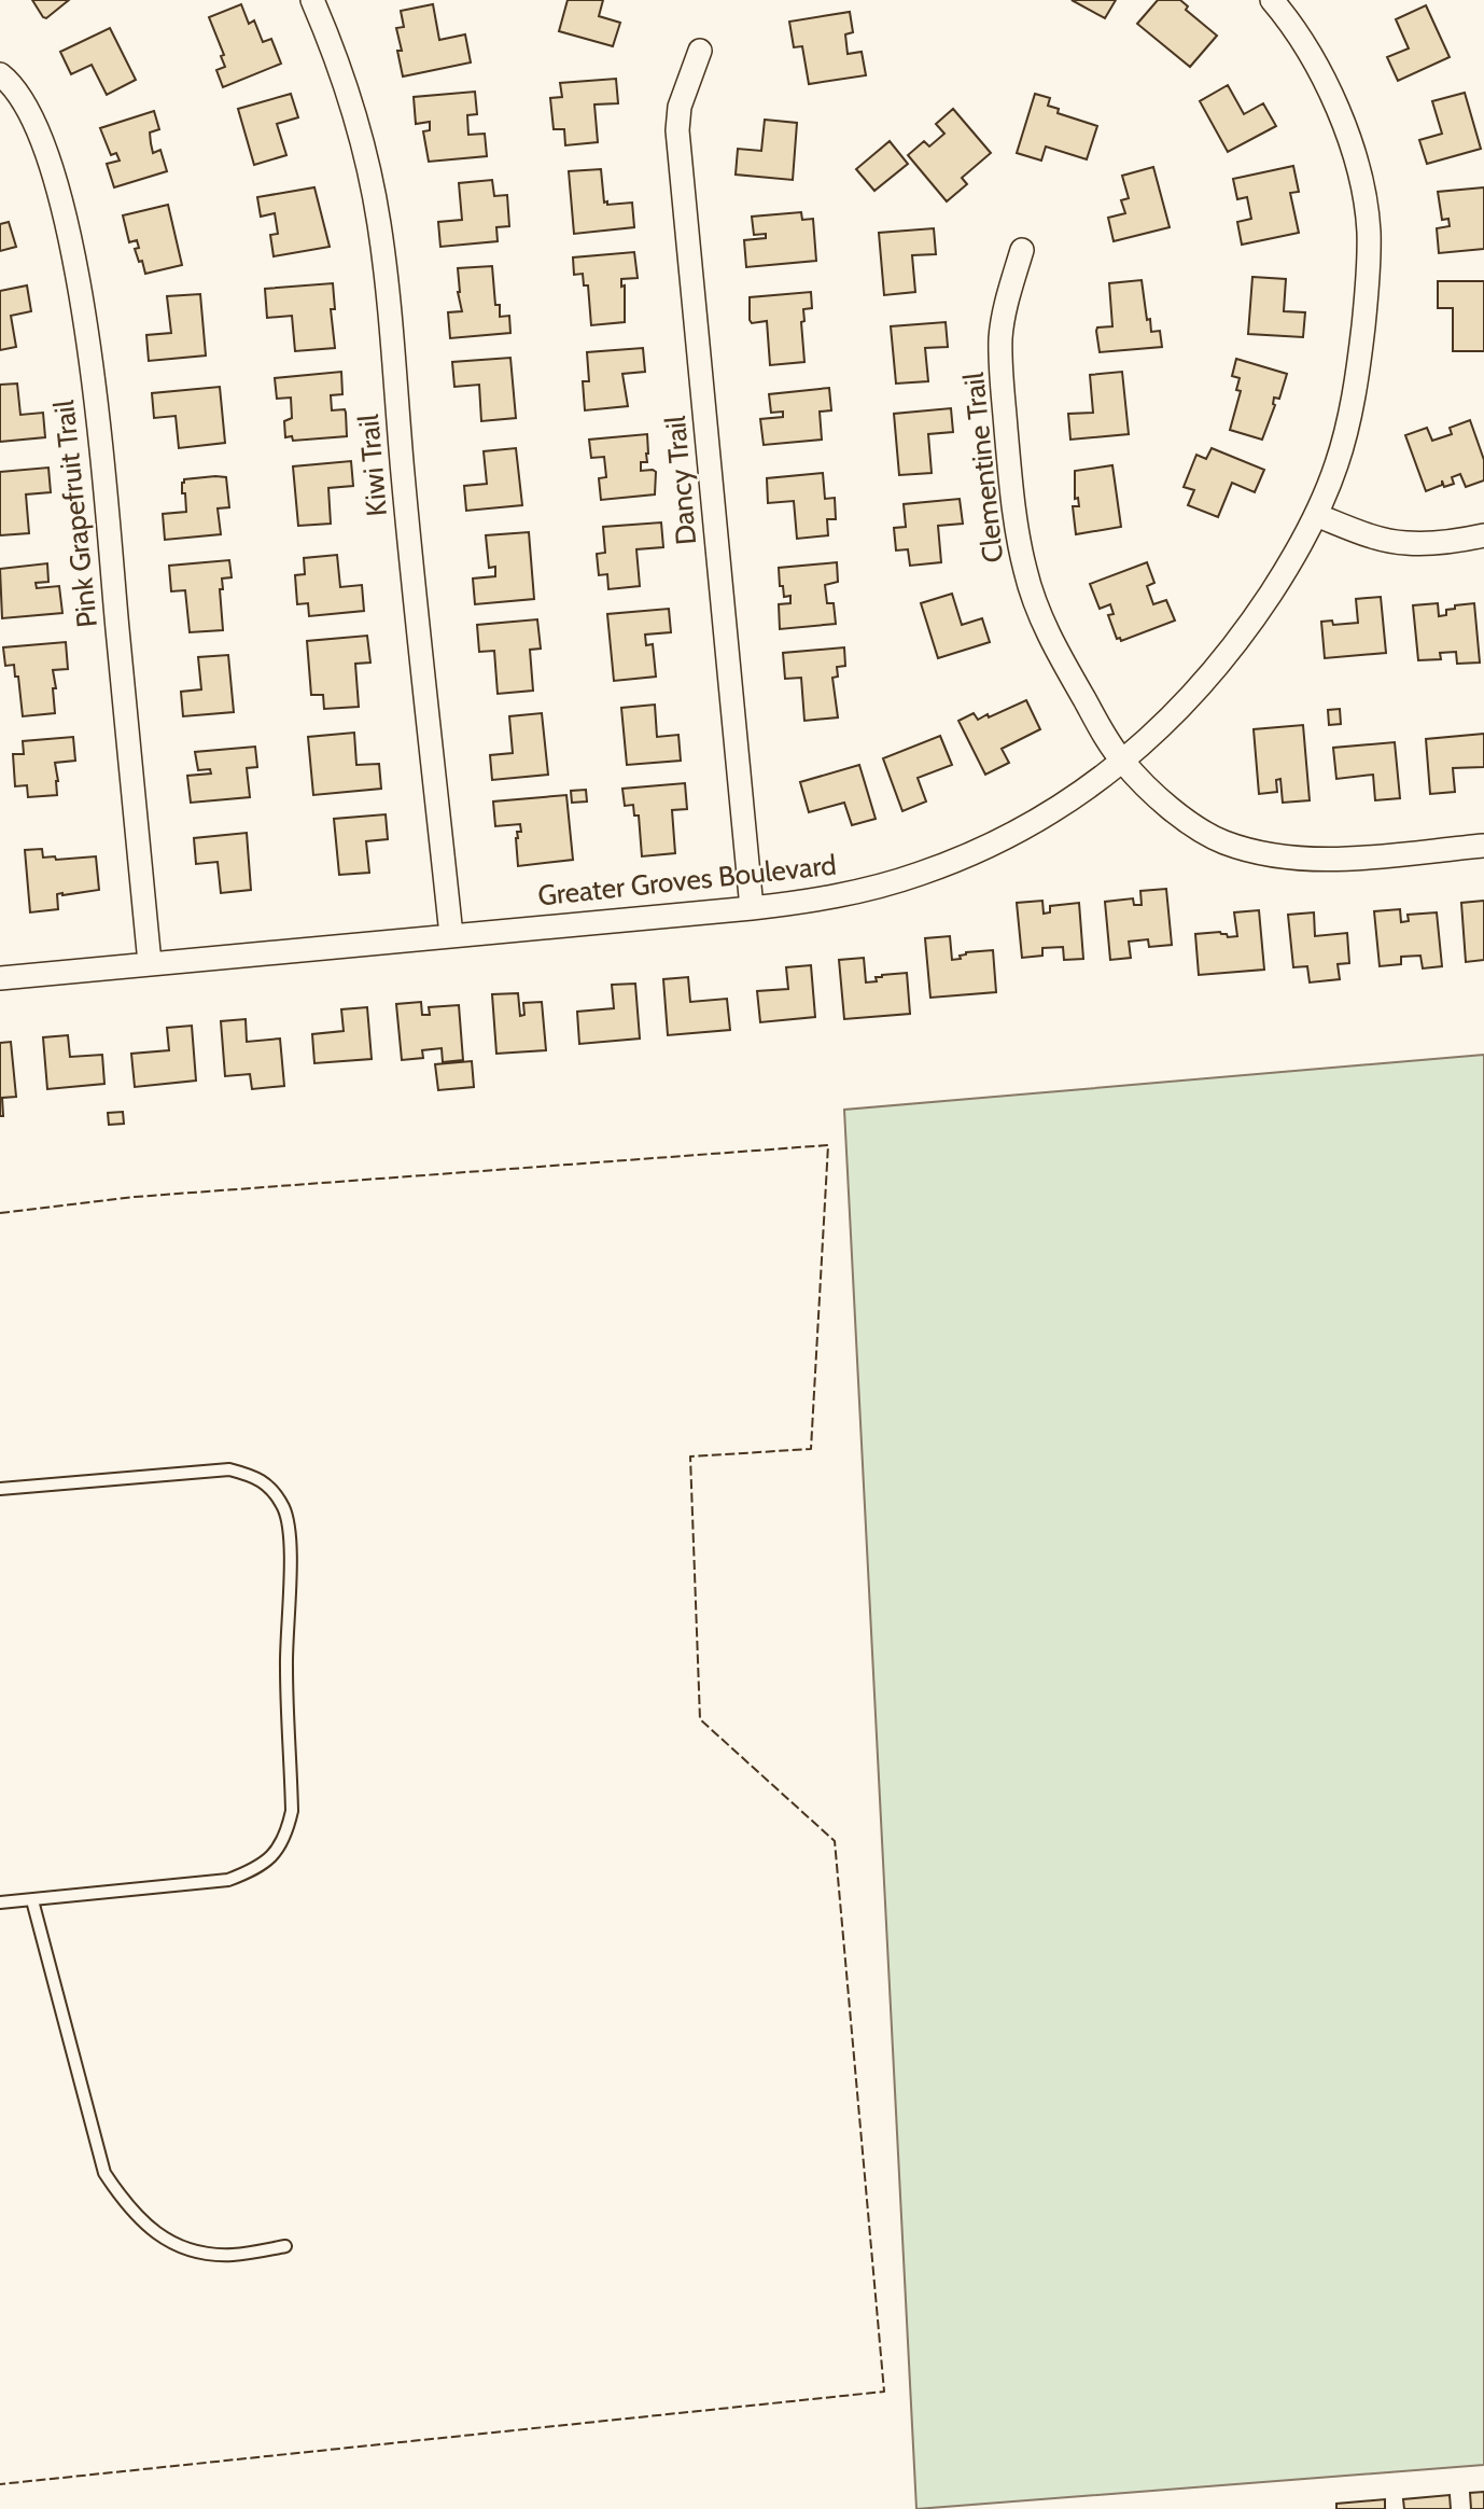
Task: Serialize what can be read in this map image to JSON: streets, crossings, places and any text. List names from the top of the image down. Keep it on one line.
{"streets":{"street":["Kiwi Trail","Clementine Trail","Dancy Trail","Pink Grapefruit Trail","Greater Groves Boulevard"]},"crossings":[["Kiwi Trail","Greater Groves Boulevard"],["Clementine Trail","Greater Groves Boulevard"],["Dancy Trail","Greater Groves Boulevard"],["Pink Grapefruit Trail","Greater Groves Boulevard"]]}
